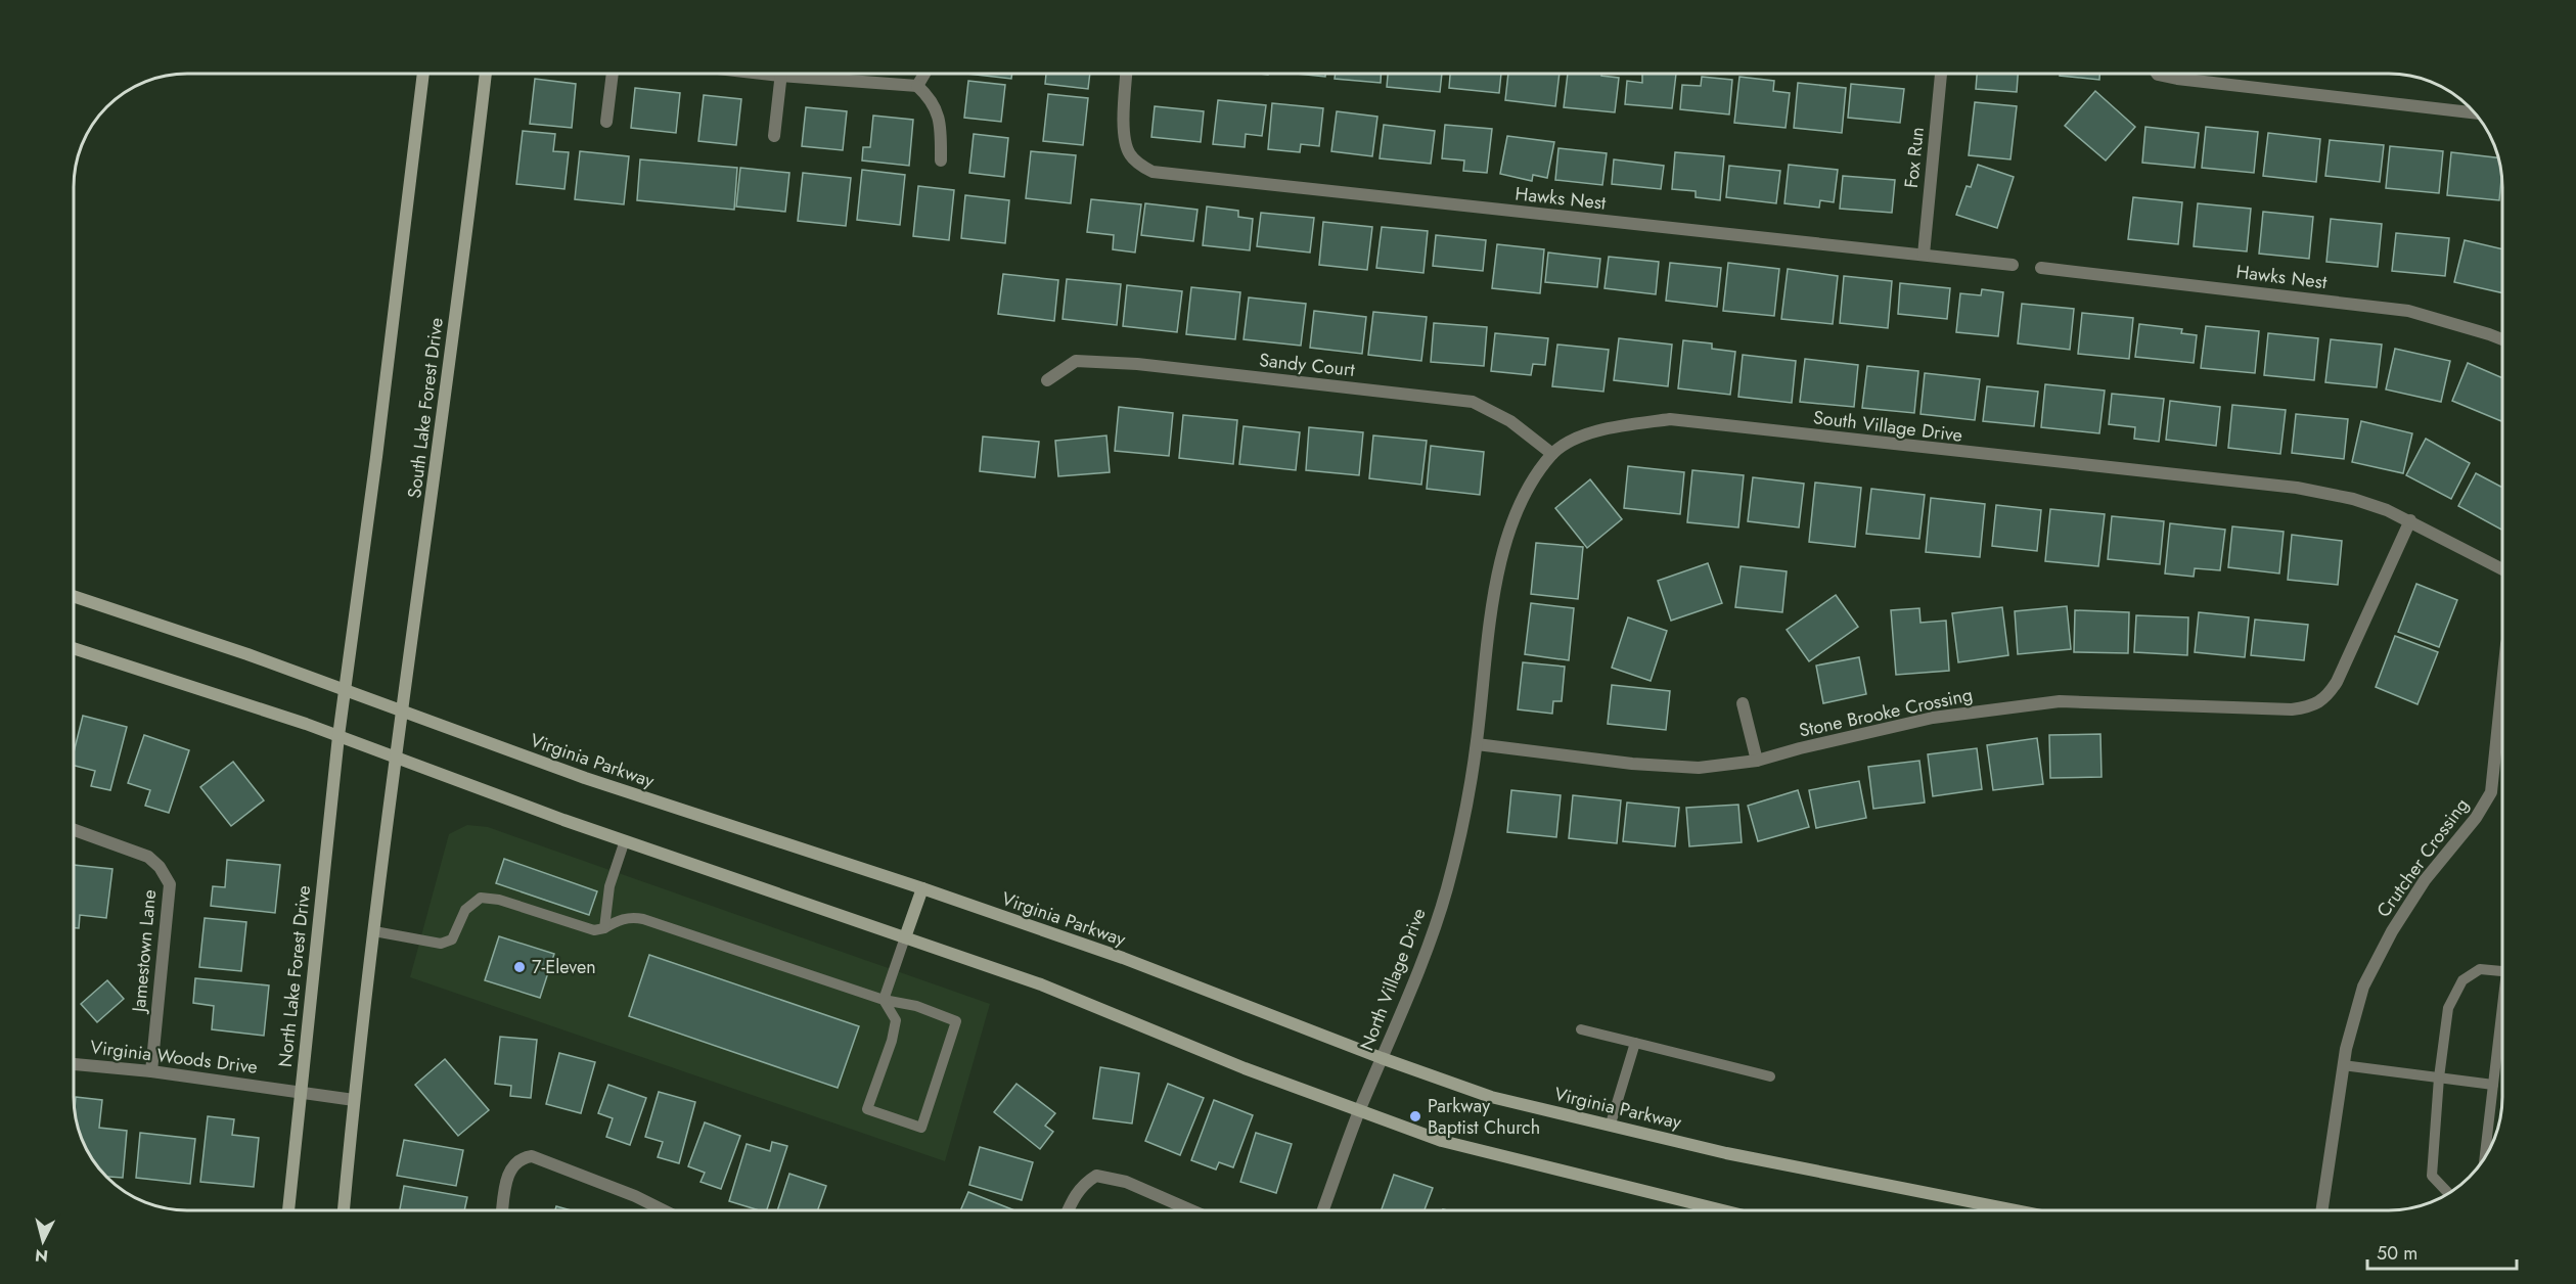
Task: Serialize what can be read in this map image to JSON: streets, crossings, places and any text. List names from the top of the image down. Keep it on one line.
{"streets":{"main road":["South Lake Forest Drive","Virginia Parkway","North Lake Forest Drive"],"street":["Fox Run","Hawks Nest","Sandy Court","South Village Drive","Stone Brooke Crossing","Crutcher Crossing","Jamestown Lane","North Village Drive","Virginia Woods Drive"]},"crossings":[["Fox Run","Hawks Nest"],["Sandy Court","South Village Drive"],["South Lake Forest Drive","Virginia Parkway"],["South Village Drive","Stone Brooke Crossing"],["South Village Drive","North Village Drive"],["Stone Brooke Crossing","North Village Drive"],["Virginia Parkway","North Village Drive"],["Jamestown Lane","Virginia Woods Drive"],["North Lake Forest Drive","Virginia Woods Drive"]],"places":["7-Eleven","Parkway Baptist Church"],"scale_bar":"50 m","north":"bottom"}
